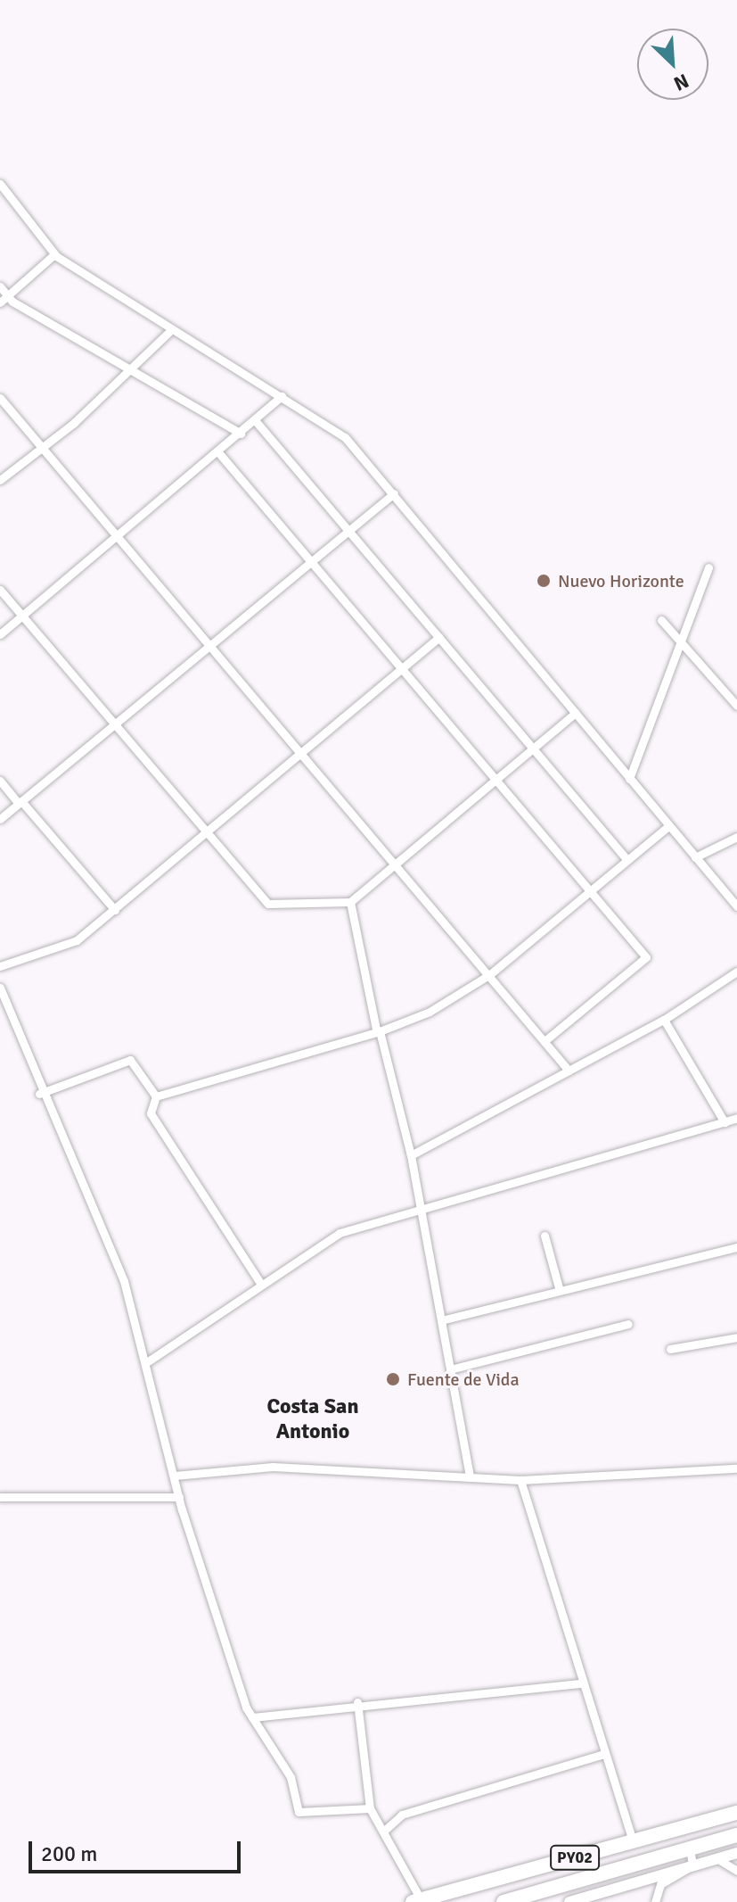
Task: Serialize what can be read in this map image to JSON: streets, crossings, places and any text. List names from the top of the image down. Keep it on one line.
{"streets":{"highway":["PY02"]},"districts":["Costa San Antonio"],"places":["Nuevo Horizonte","Fuente de Vida"],"scale_bar":"200 m","north":"bottom right"}
